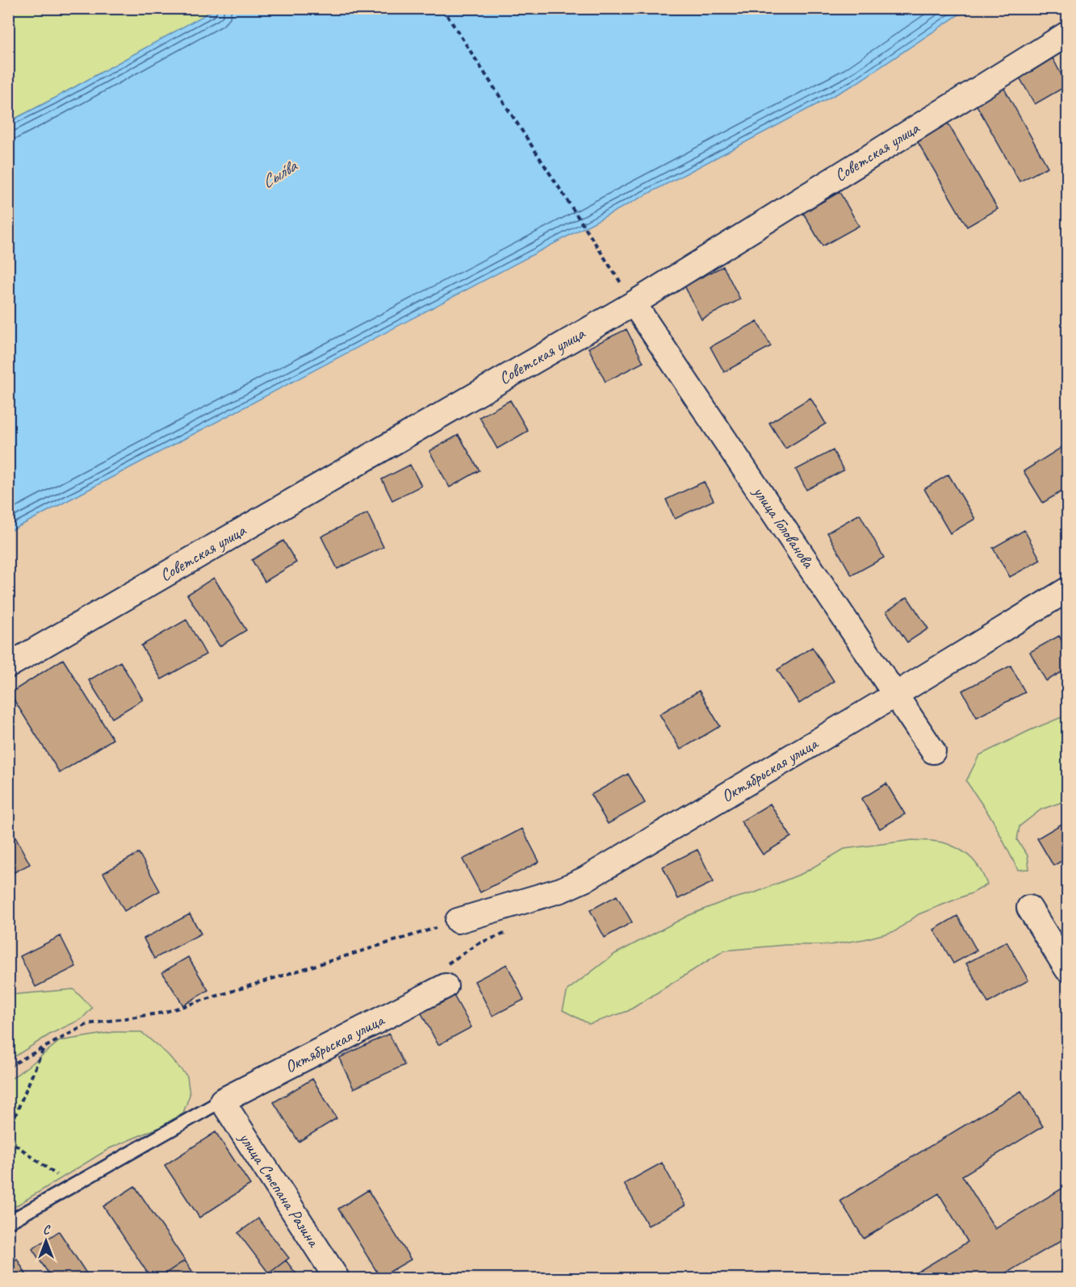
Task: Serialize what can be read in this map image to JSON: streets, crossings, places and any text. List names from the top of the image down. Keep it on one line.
{"streets":{"street":["Советская улица","улица Голованова","Октябрьская улица","улица Степана Разина"]},"crossings":[["Советская улица","улица Голованова"],["улица Голованова","Октябрьская улица"],["Октябрьская улица","улица Степана Разина"]],"water":["Сы́лва"],"north":"top"}
